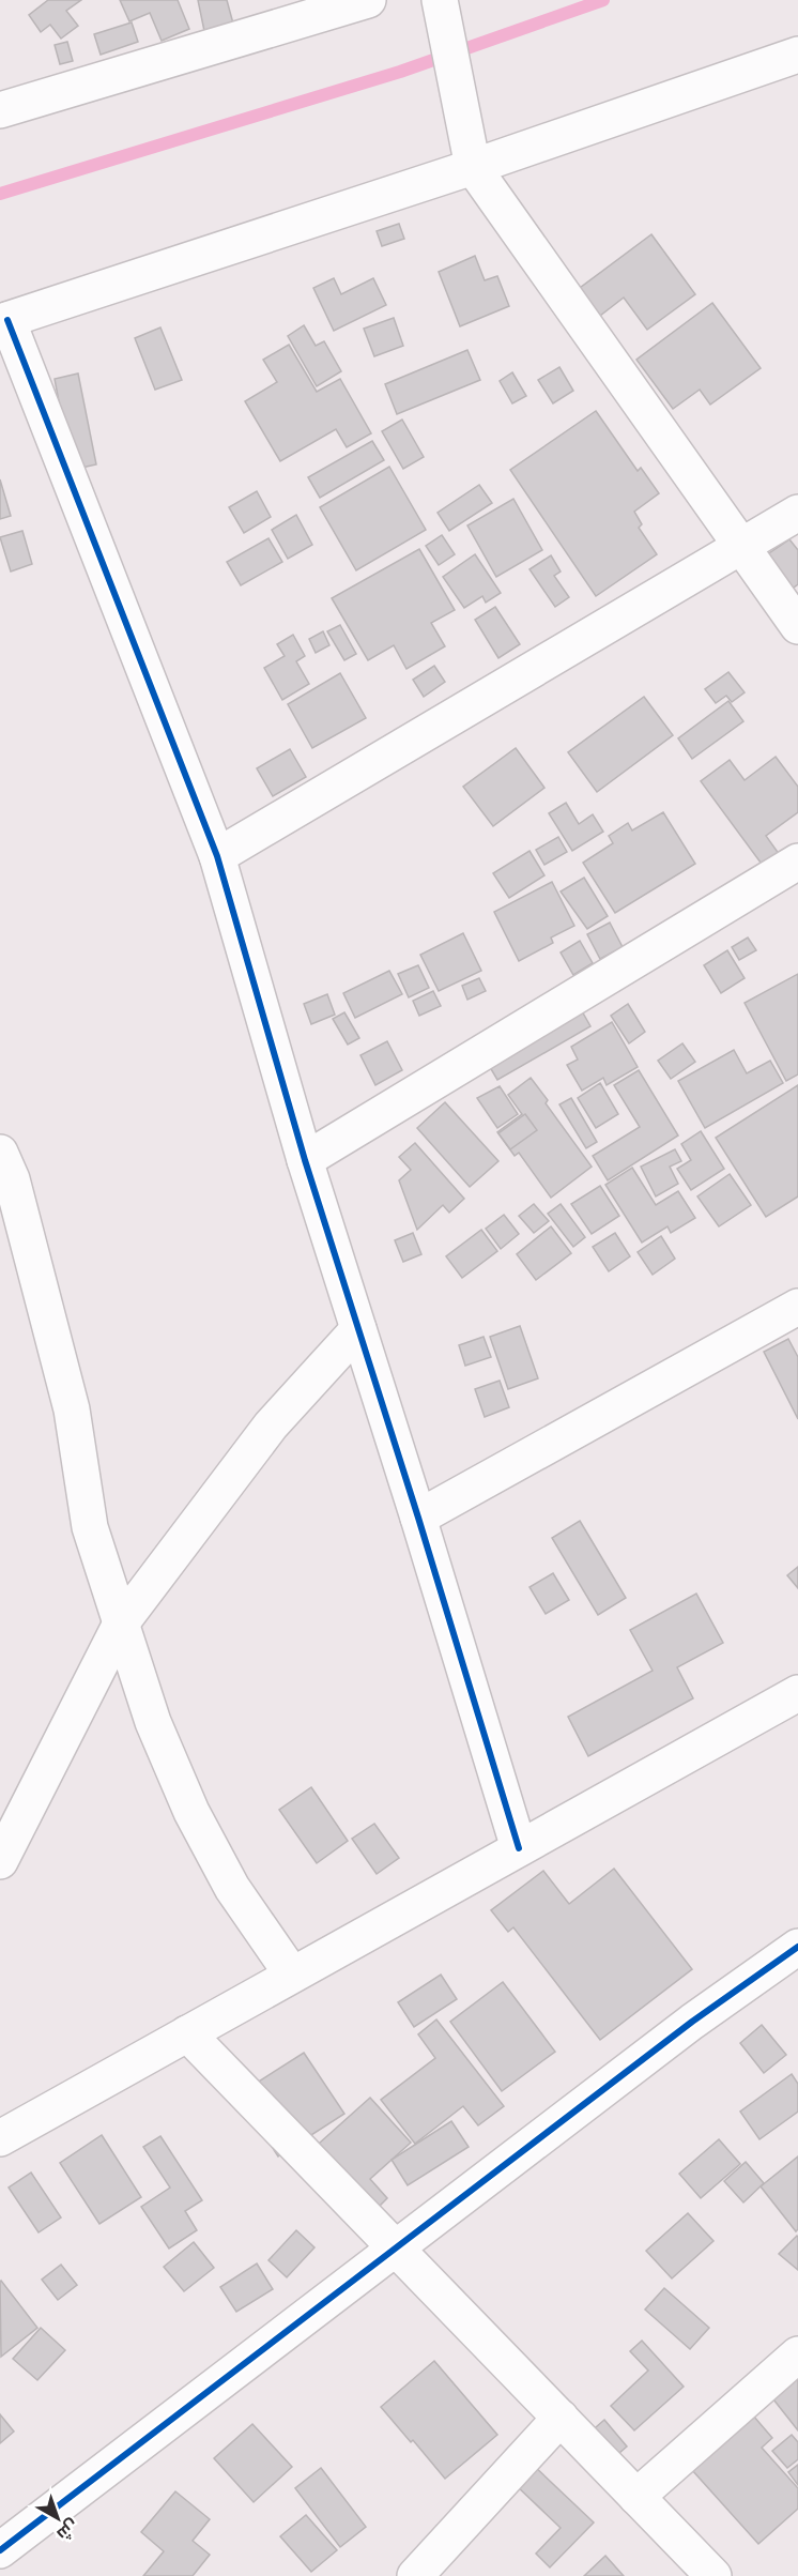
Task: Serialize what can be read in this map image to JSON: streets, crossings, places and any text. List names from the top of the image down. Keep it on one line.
{"north":"bottom right"}
